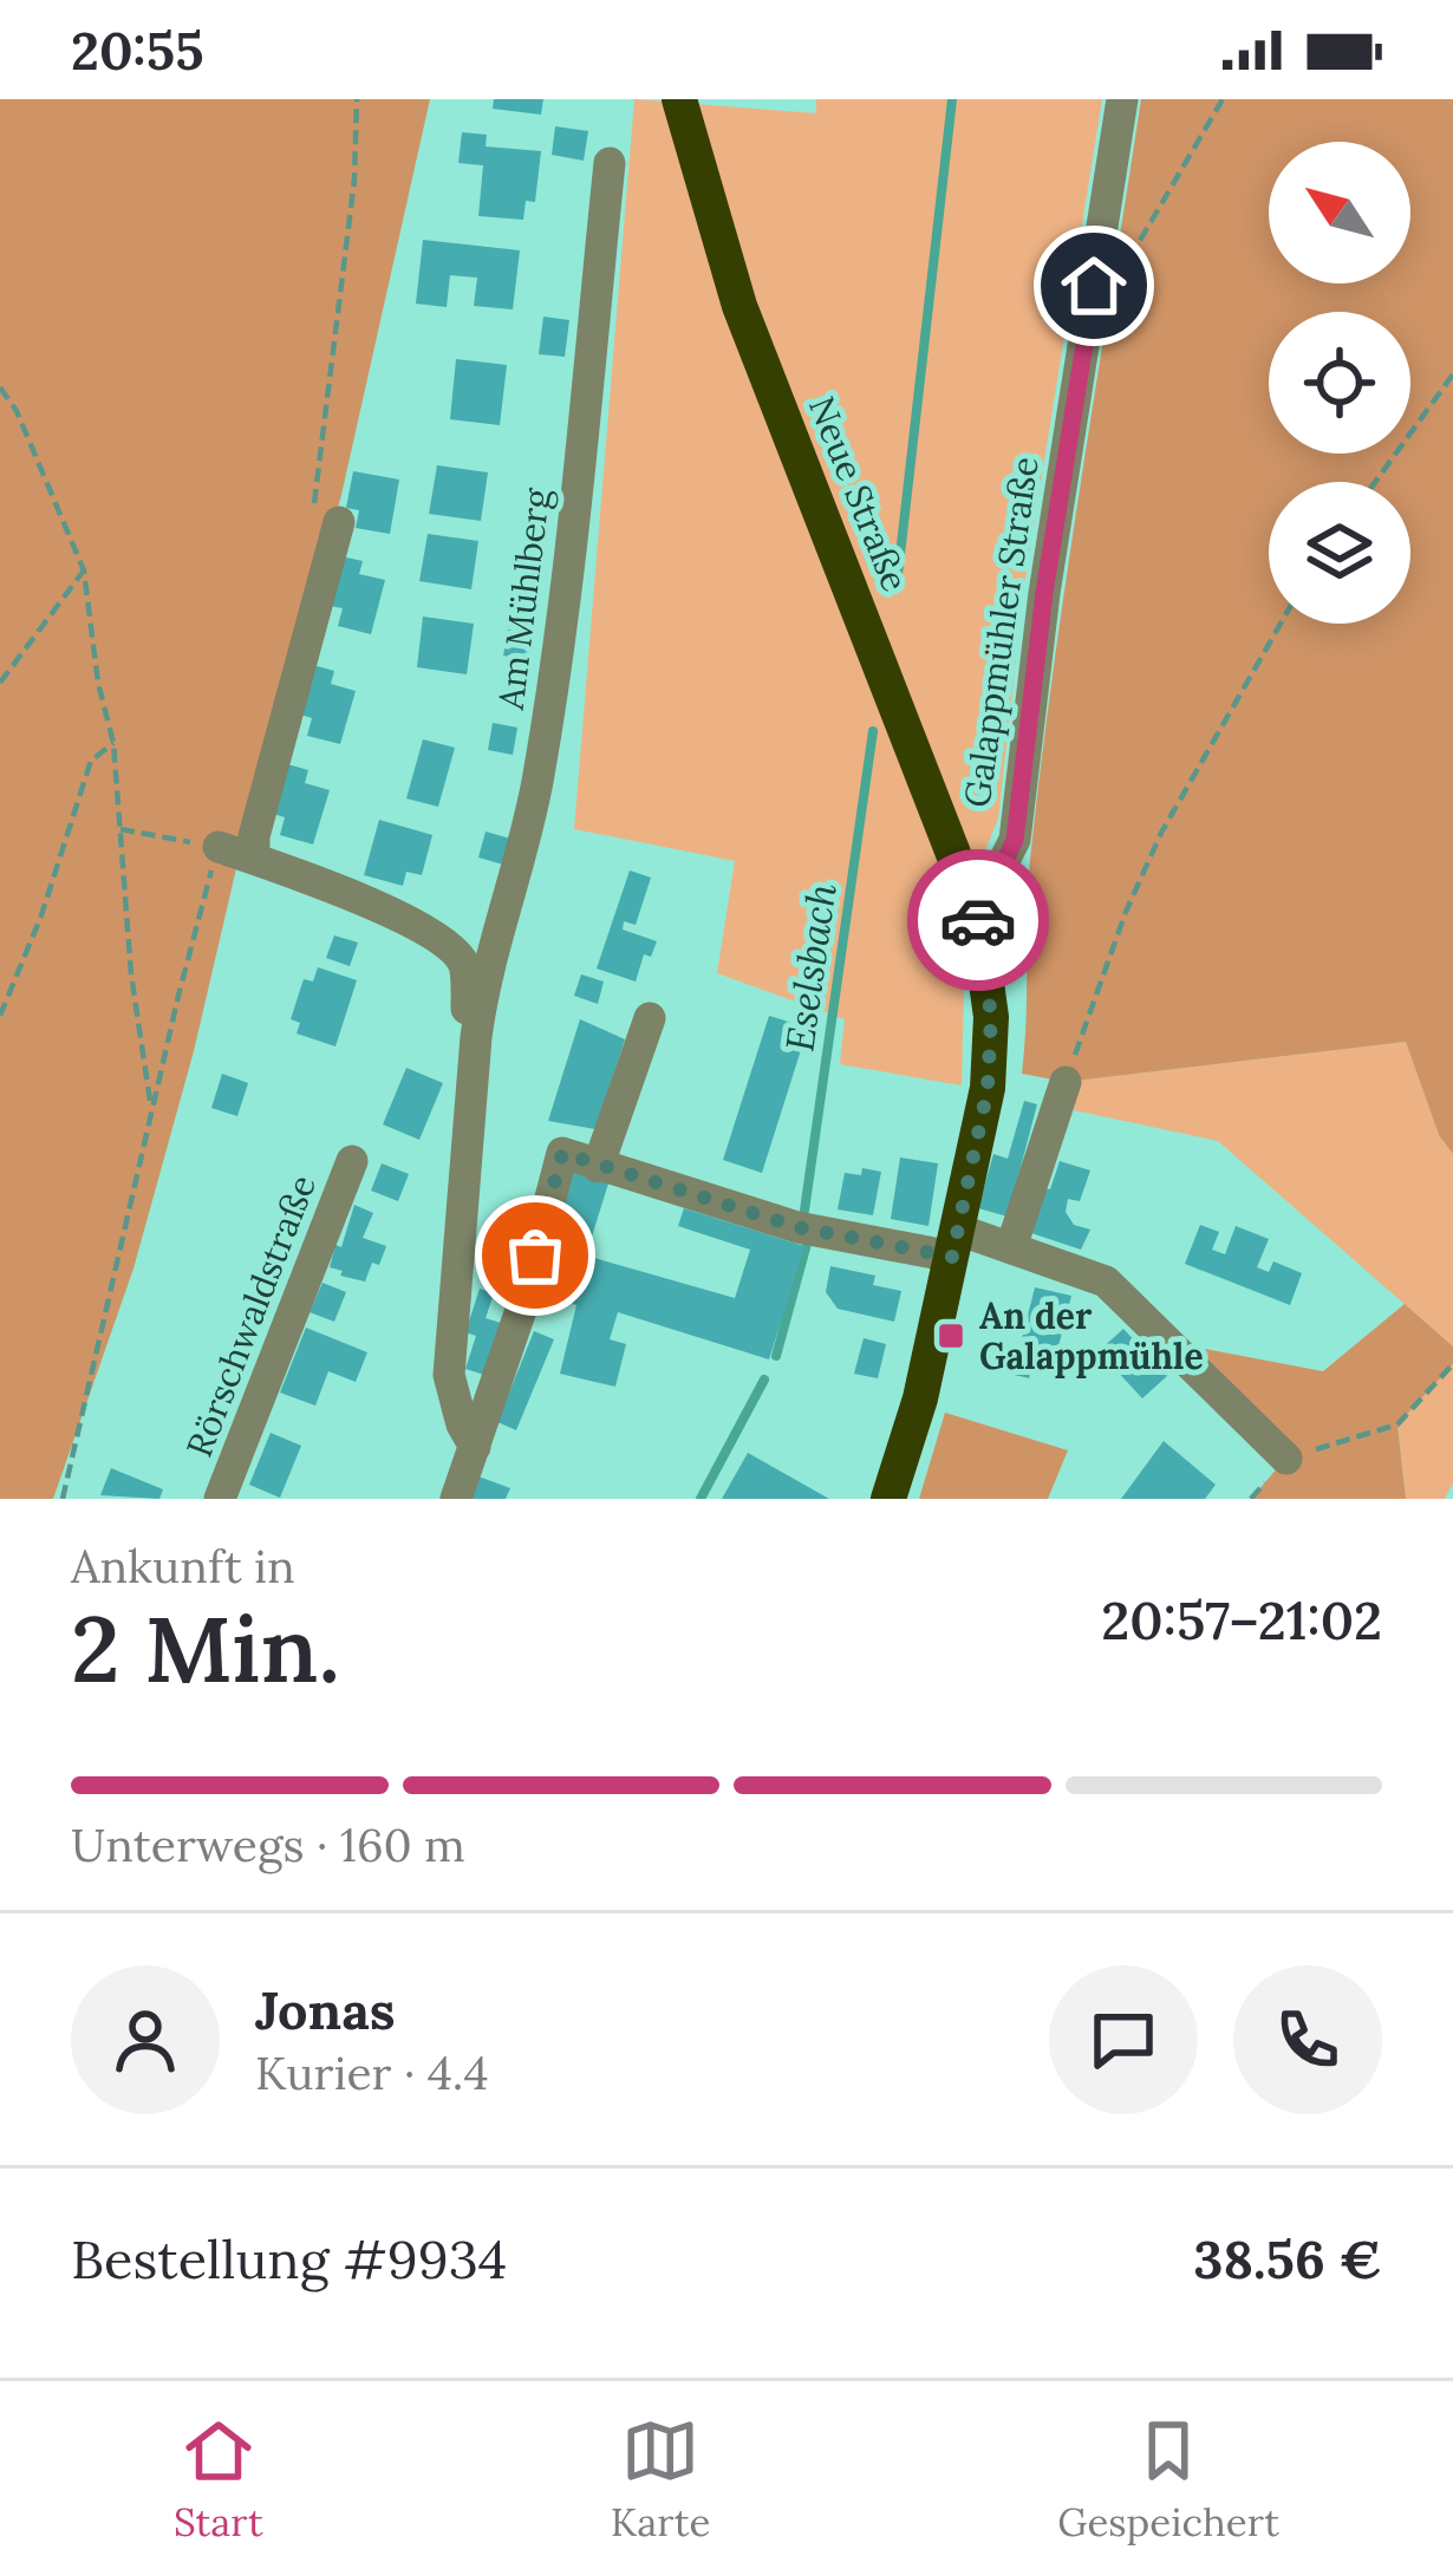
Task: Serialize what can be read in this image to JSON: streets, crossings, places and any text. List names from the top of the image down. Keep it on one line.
{"streets":{"main road":["Neue Straße"],"street":["Am Mühlberg","Galappmühler Straße","Rörschwaldstraße"]},"crossings":[["Neue Straße","Galappmühler Straße"]],"water":["Eselsbach"],"places":{"transit":["An der Galappmühle"]},"north":"top left","page":{"status":"20:55","heading":["2 Min.","Ankunft in","20:57–21:02"],"panel":["Jonas","Kurier · 4.4","Bestellung #9934","38.56 €"],"bar":"Unterwegs · 160 m","tabs":["Start","Karte","Gespeichert"]}}
